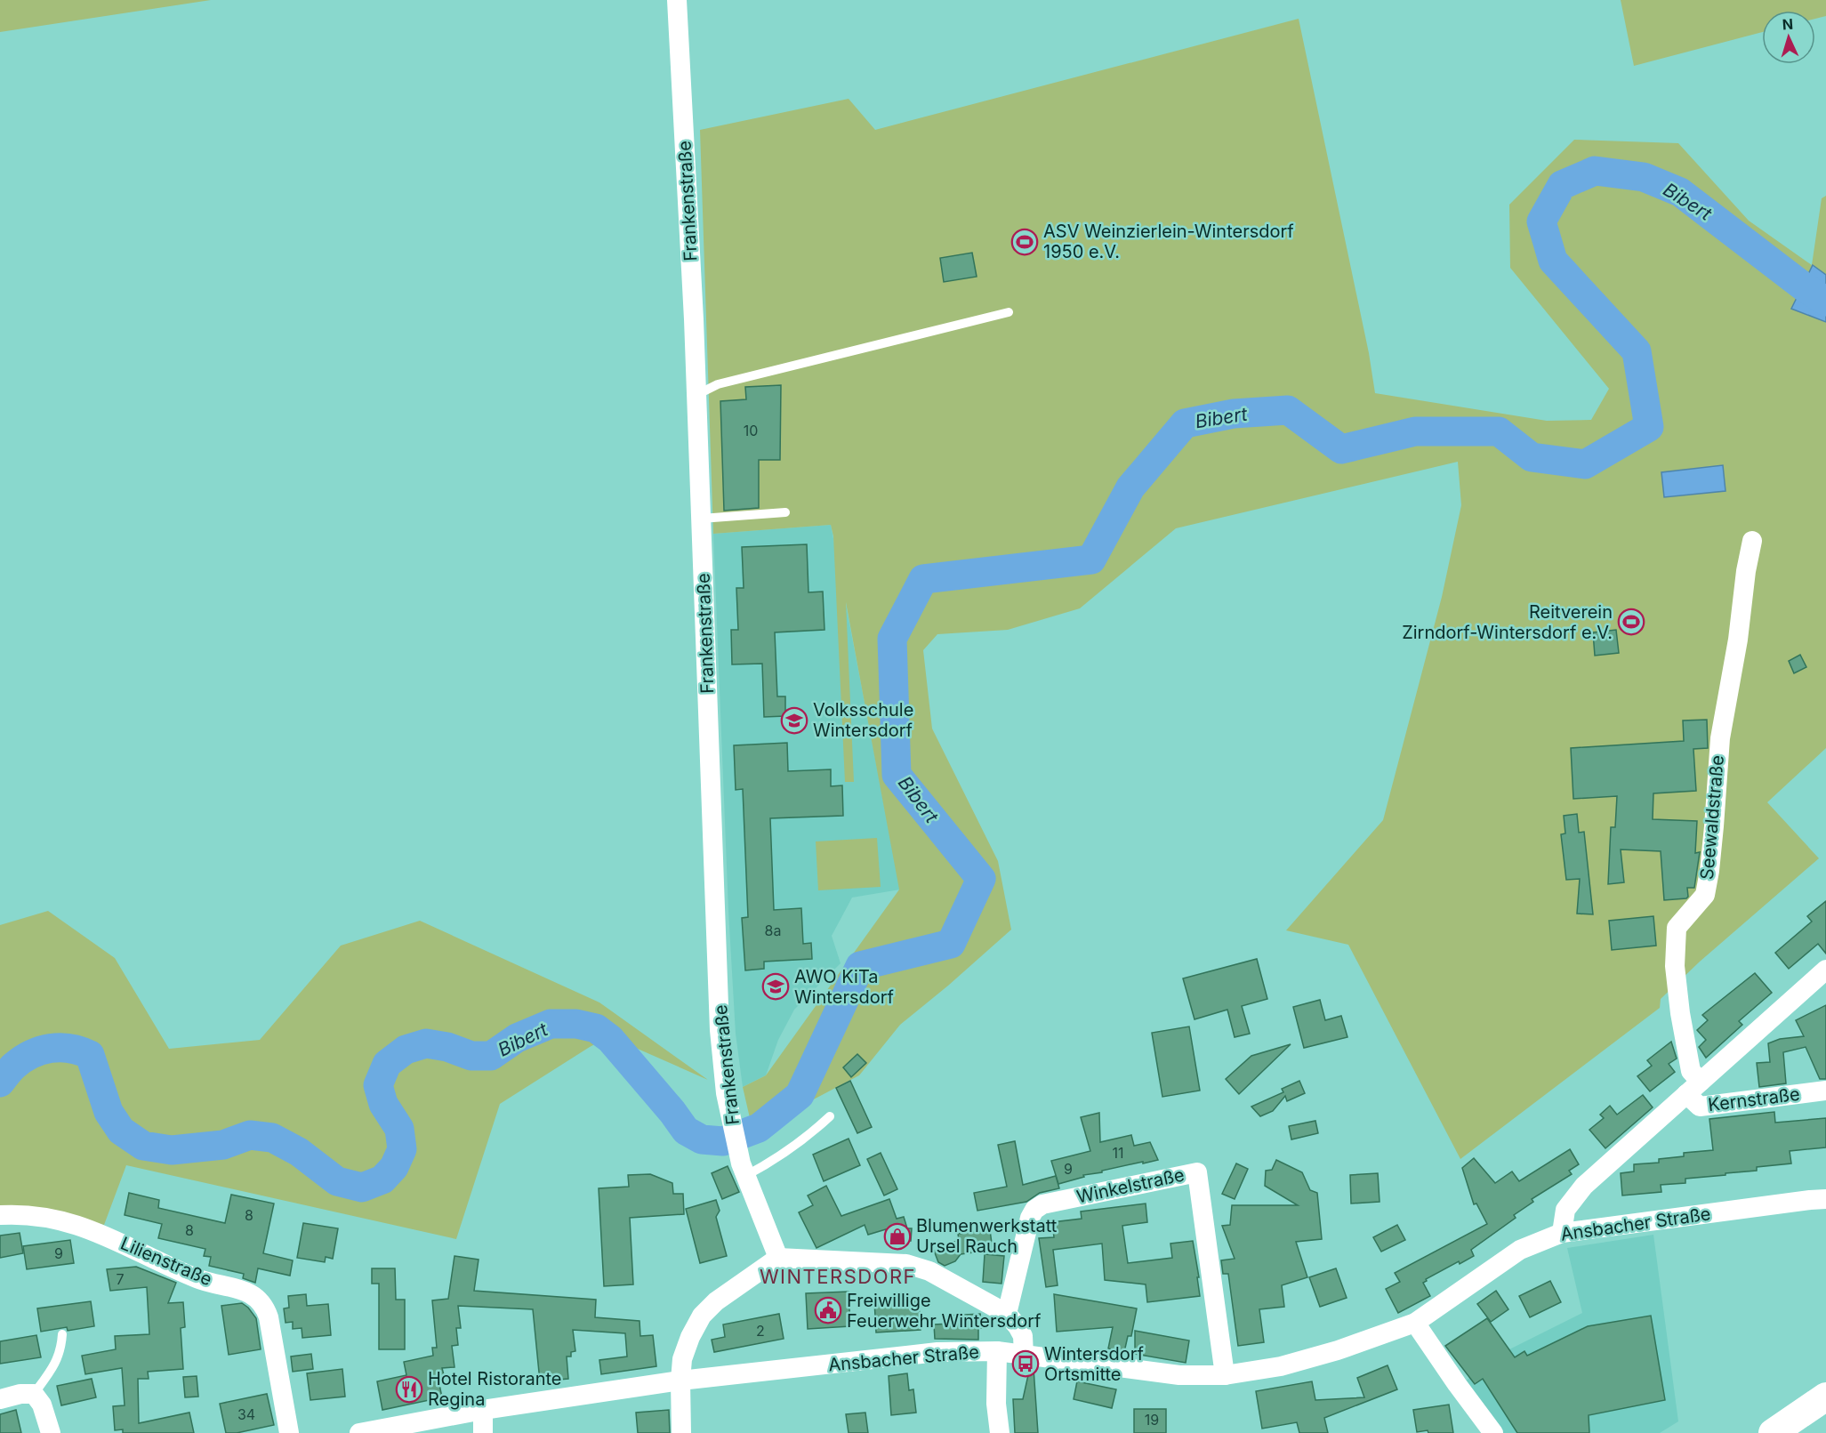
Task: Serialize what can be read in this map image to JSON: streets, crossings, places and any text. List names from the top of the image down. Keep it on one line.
{"streets":{"street":["Frankenstraße","Seewaldstraße","Kernstraße","Winkelstraße","Ansbacher Straße","Lilienstraße"]},"crossings":[["Seewaldstraße","Kernstraße"],["Winkelstraße","Ansbacher Straße"]],"districts":["WINTERSDORF"],"water":["Bibert"],"places":{"sports":["ASV Weinzierlein-Wintersdorf 1950 e.V.","Reitverein Zirndorf-Wintersdorf e.V."],"school or university":["Volksschule Wintersdorf","AWO KiTa Wintersdorf"],"shop":["Blumenwerkstatt Ursel Rauch"],"public building":["Freiwillige Feuerwehr Wintersdorf"],"bus stop":["Wintersdorf Ortsmitte"],"restaurant":["Hotel Ristorante Regina"]},"house_numbers":["10","8a","11","9","8","8","9","7","2","34","19"],"north":"top"}
